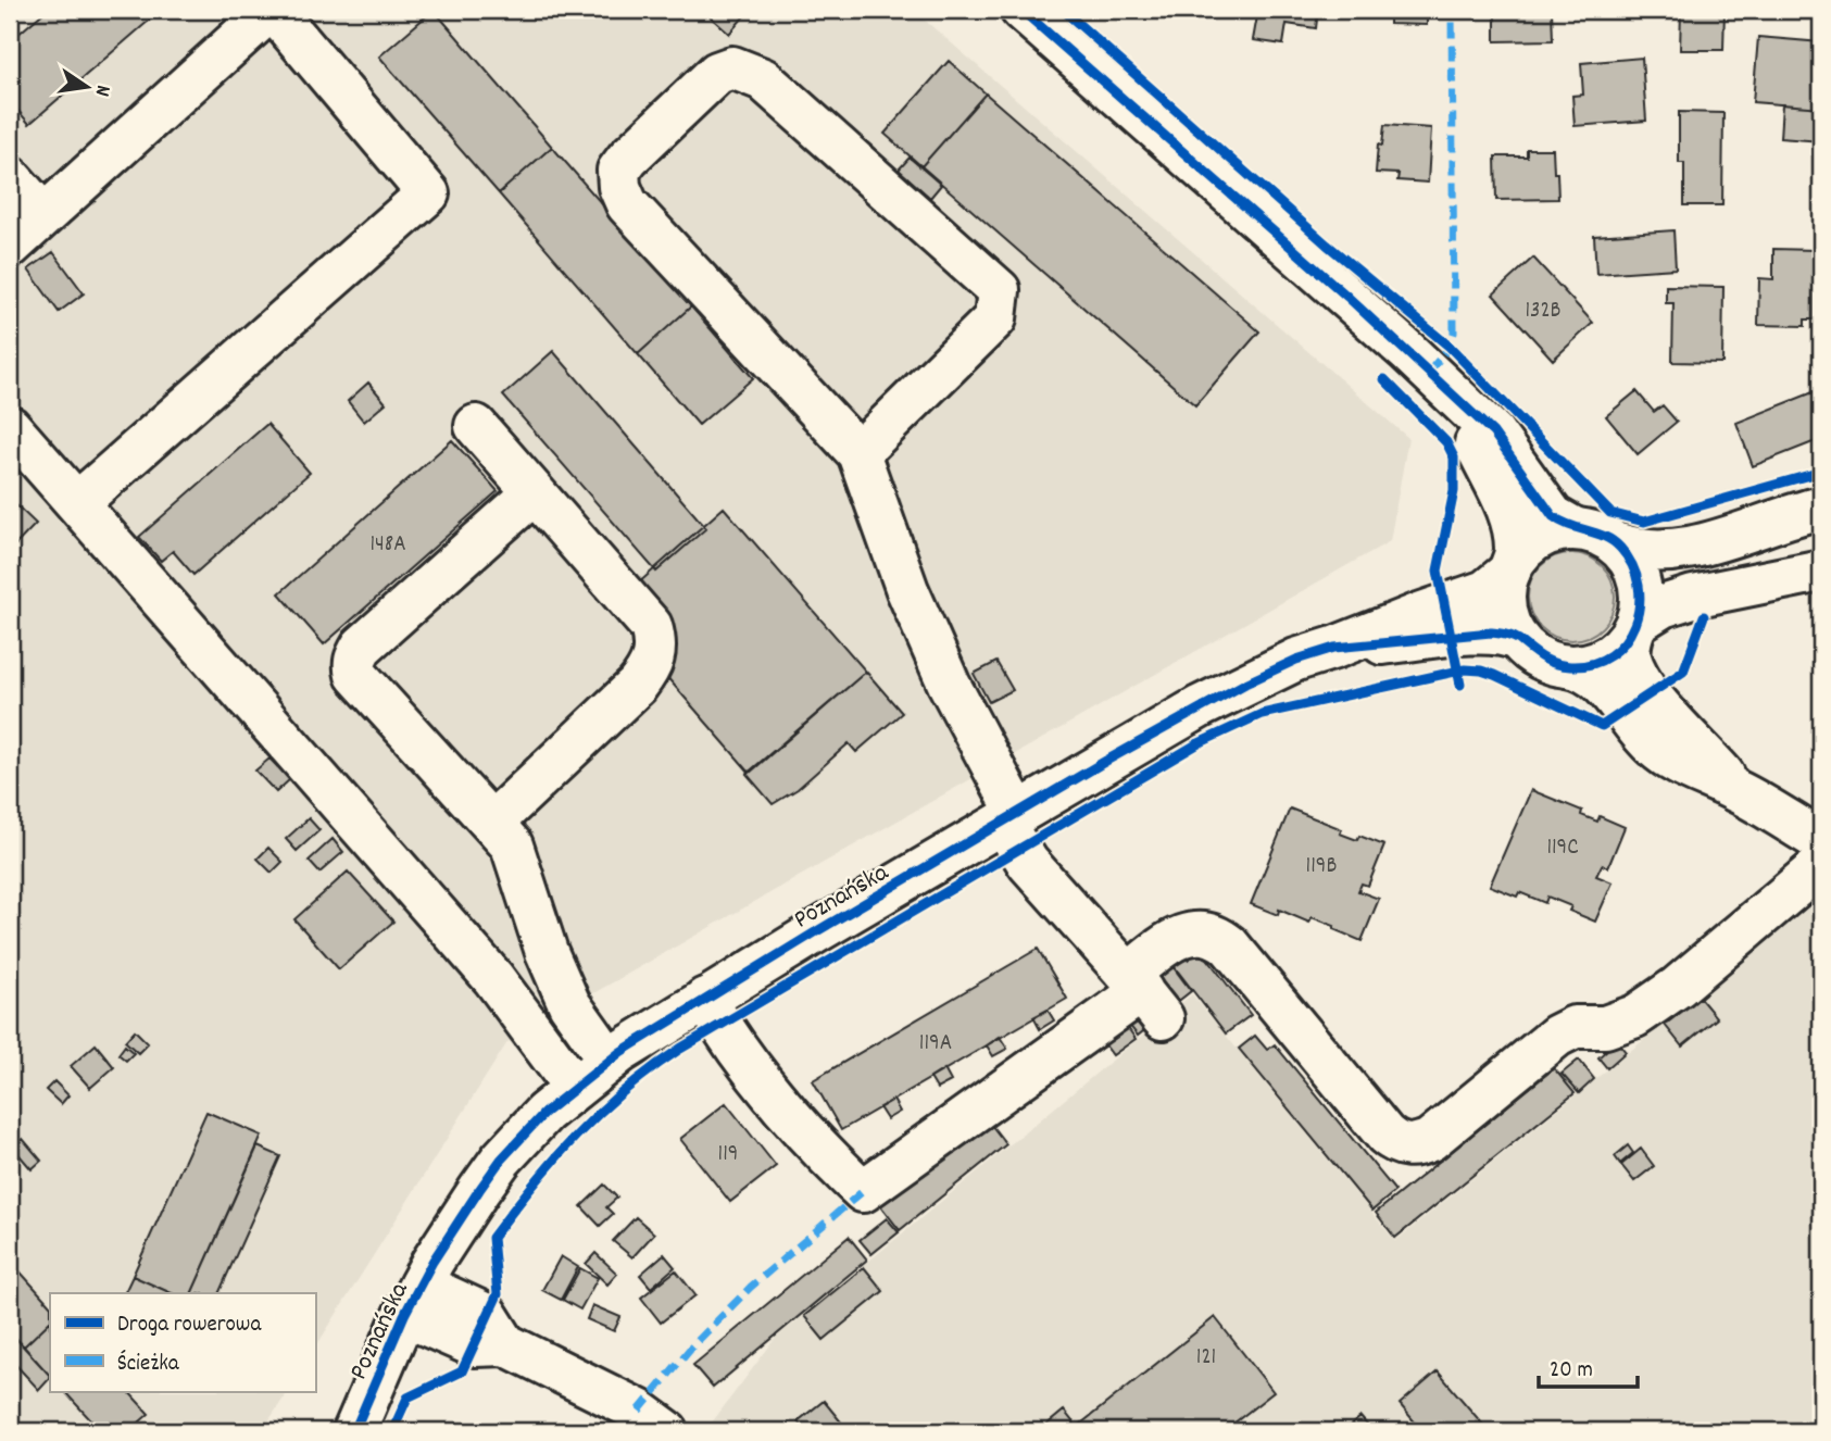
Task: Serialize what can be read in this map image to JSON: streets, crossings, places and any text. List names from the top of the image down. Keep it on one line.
{"streets":{"main road":["Poznańska"]},"house_numbers":["132B","148A","119C","119B","119A","119","121"],"legend":["Droga rowerowa","Ścieżka"],"scale_bar":"20 m","north":"right"}
